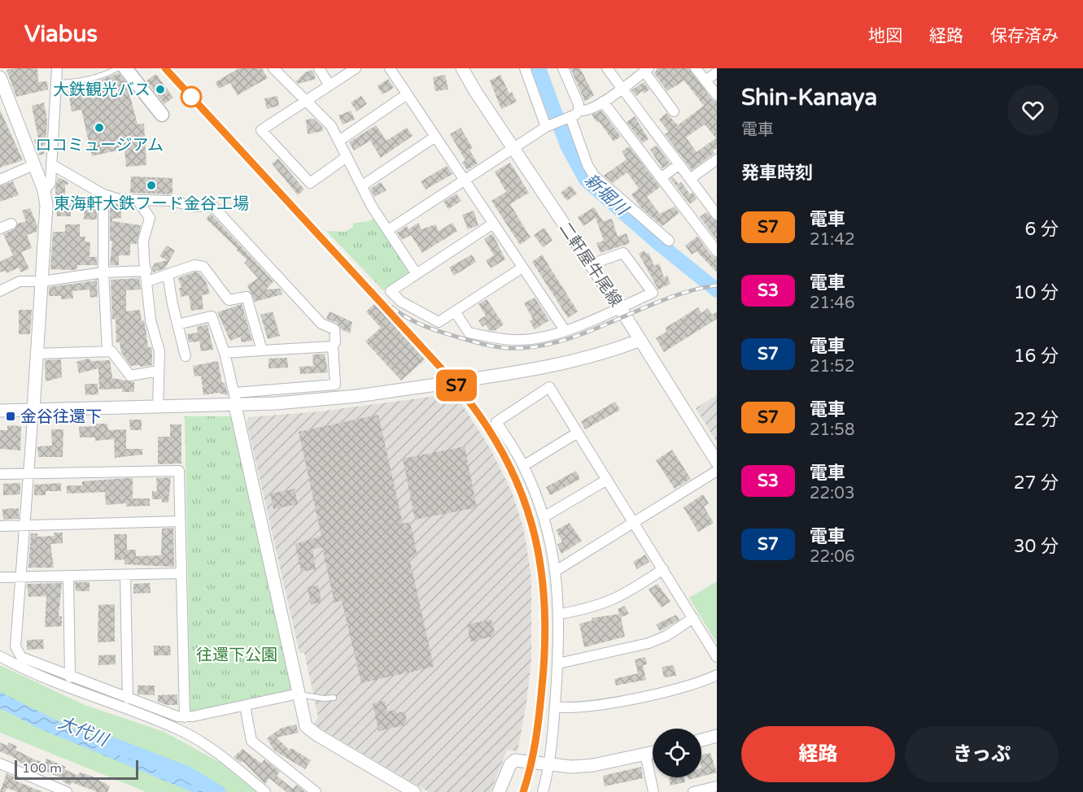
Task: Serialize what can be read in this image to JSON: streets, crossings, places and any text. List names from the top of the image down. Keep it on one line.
{"streets":{"street":["二軒屋牛尾線"]},"water":["新堀川","大代川"],"parks":["往還下公園"],"places":{"other":["大鉄観光バス","ロコミュージアム","東海軒大鉄フード金谷工場"],"transit":["金谷往還下"]},"scale_bar":"100 m","page":{"header":"Viabus","nav":["地図","経路","保存済み"],"on_map":"S7","heading":[["Shin-Kanaya","電車"],"発車時刻"],"list":[{"mark":"S7","name":"電車","note":"21:42","value":"6 分"},{"mark":"S3","name":"電車","note":"21:46","value":"10 分"},{"mark":"S7","name":"電車","note":"21:52","value":"16 分"},{"mark":"S7","name":"電車","note":"21:58","value":"22 分"},{"mark":"S3","name":"電車","note":"22:03","value":"27 分"},{"mark":"S7","name":"電車","note":"22:06","value":"30 分"}],"buttons":["経路","きっぷ"],"scale":"100 m"}}
